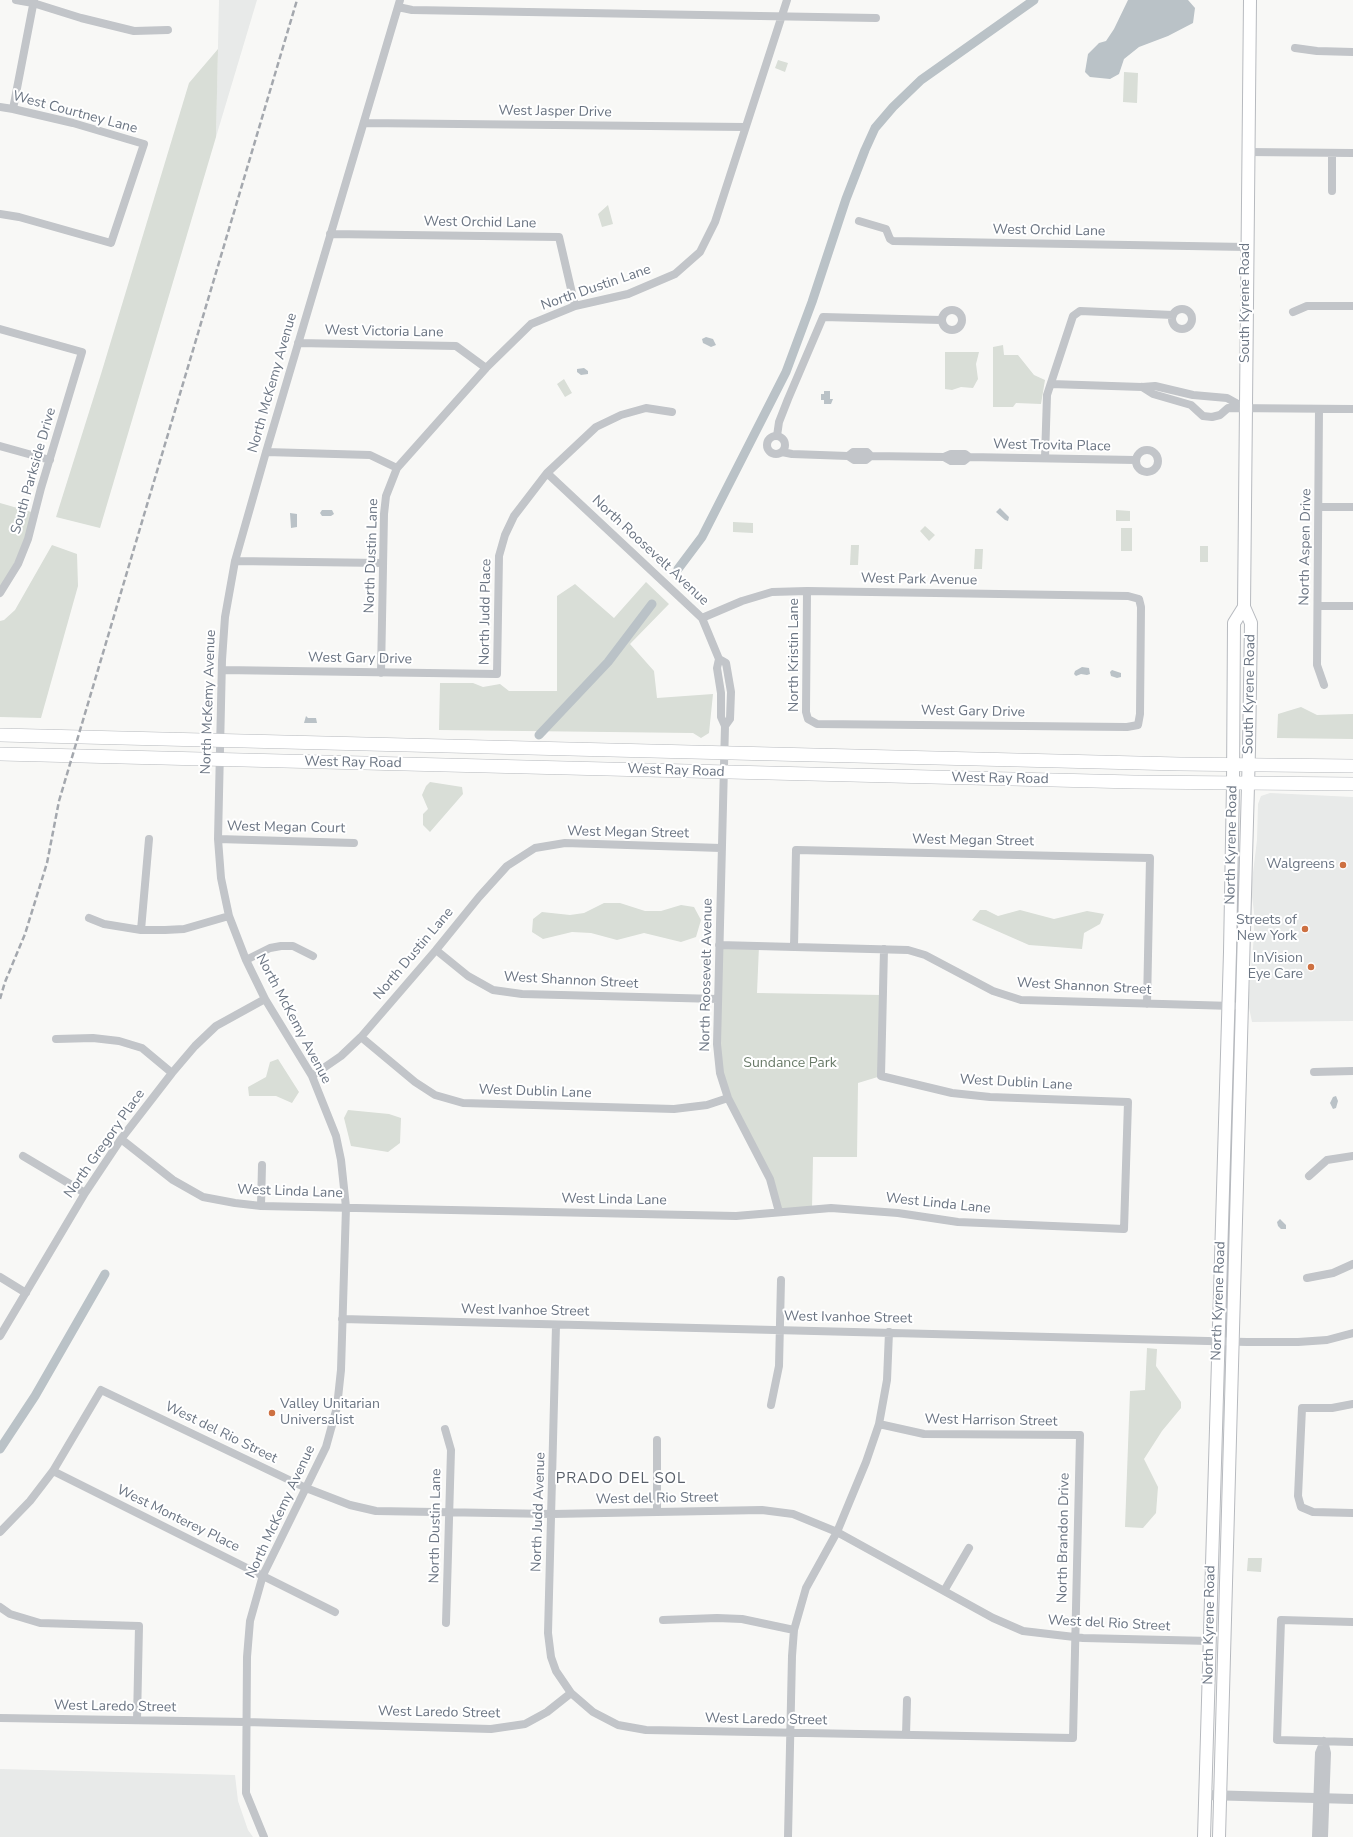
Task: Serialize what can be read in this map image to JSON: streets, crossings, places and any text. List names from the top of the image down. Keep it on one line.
{"streets":{"main road":["South Kyrene Road","West Ray Road","North Kyrene Road"],"street":["West Jasper Drive","West Courtney Lane","West Orchid Lane","North Dustin Lane","West Victoria Lane","North McKemy Avenue","West Trovita Place","South Parkside Drive","North Aspen Drive","North Roosevelt Avenue","West Park Avenue","North Judd Place","North Kristin Lane","West Gary Drive","West Megan Court","West Megan Street","West Shannon Street","West Dublin Lane","North Gregory Place","West Linda Lane","West Ivanhoe Street","West Harrison Street","West del Rio Street","North Judd Avenue","West Monterey Place","North Brandon Drive","West Laredo Street"]},"crossings":[["West Jasper Drive","North Dustin Lane"],["West Jasper Drive","North McKemy Avenue"],["West Orchid Lane","North Dustin Lane"],["West Orchid Lane","South Kyrene Road"],["West Orchid Lane","North McKemy Avenue"],["North Dustin Lane","West Victoria Lane"],["North Dustin Lane","North McKemy Avenue"],["North Dustin Lane","West Gary Drive"],["North Dustin Lane","West Megan Street"],["North Dustin Lane","West Shannon Street"],["North Dustin Lane","West Dublin Lane"],["North Dustin Lane","West del Rio Street"],["South Kyrene Road","West Ray Road"],["South Kyrene Road","North Kyrene Road"],["West Victoria Lane","North McKemy Avenue"],["North McKemy Avenue","West Gary Drive"],["North McKemy Avenue","West Ray Road"],["North McKemy Avenue","West Megan Court"],["North McKemy Avenue","North Gregory Place"],["North McKemy Avenue","West Linda Lane"],["North McKemy Avenue","West Ivanhoe Street"],["North McKemy Avenue","West del Rio Street"],["North McKemy Avenue","West Monterey Place"],["North McKemy Avenue","West Laredo Street"],["North Roosevelt Avenue","West Park Avenue"],["North Roosevelt Avenue","North Judd Place"],["North Roosevelt Avenue","West Ray Road"],["North Roosevelt Avenue","West Megan Street"],["North Roosevelt Avenue","West Shannon Street"],["North Roosevelt Avenue","West Dublin Lane"],["North Roosevelt Avenue","West Linda Lane"],["West Park Avenue","North Kristin Lane"],["West Park Avenue","West Gary Drive"],["North Judd Place","West Gary Drive"],["North Kristin Lane","West Gary Drive"],["West Ray Road","North Kyrene Road"],["West Megan Street","West Shannon Street"],["North Kyrene Road","West Shannon Street"],["North Kyrene Road","West Ivanhoe Street"],["North Kyrene Road","West del Rio Street"],["West Shannon Street","West Dublin Lane"],["West Dublin Lane","West Linda Lane"],["North Gregory Place","West Linda Lane"],["West Ivanhoe Street","North Judd Avenue"],["West Harrison Street","North Brandon Drive"],["West del Rio Street","North Judd Avenue"],["West del Rio Street","West Monterey Place"],["West del Rio Street","North Brandon Drive"],["North Judd Avenue","West Laredo Street"],["North Brandon Drive","West Laredo Street"]],"districts":["PRADO DEL SOL"],"parks":["Sundance Park"],"places":["Walgreens","Streets of New York","InVision Eye Care","Valley Unitarian Universalist"]}
